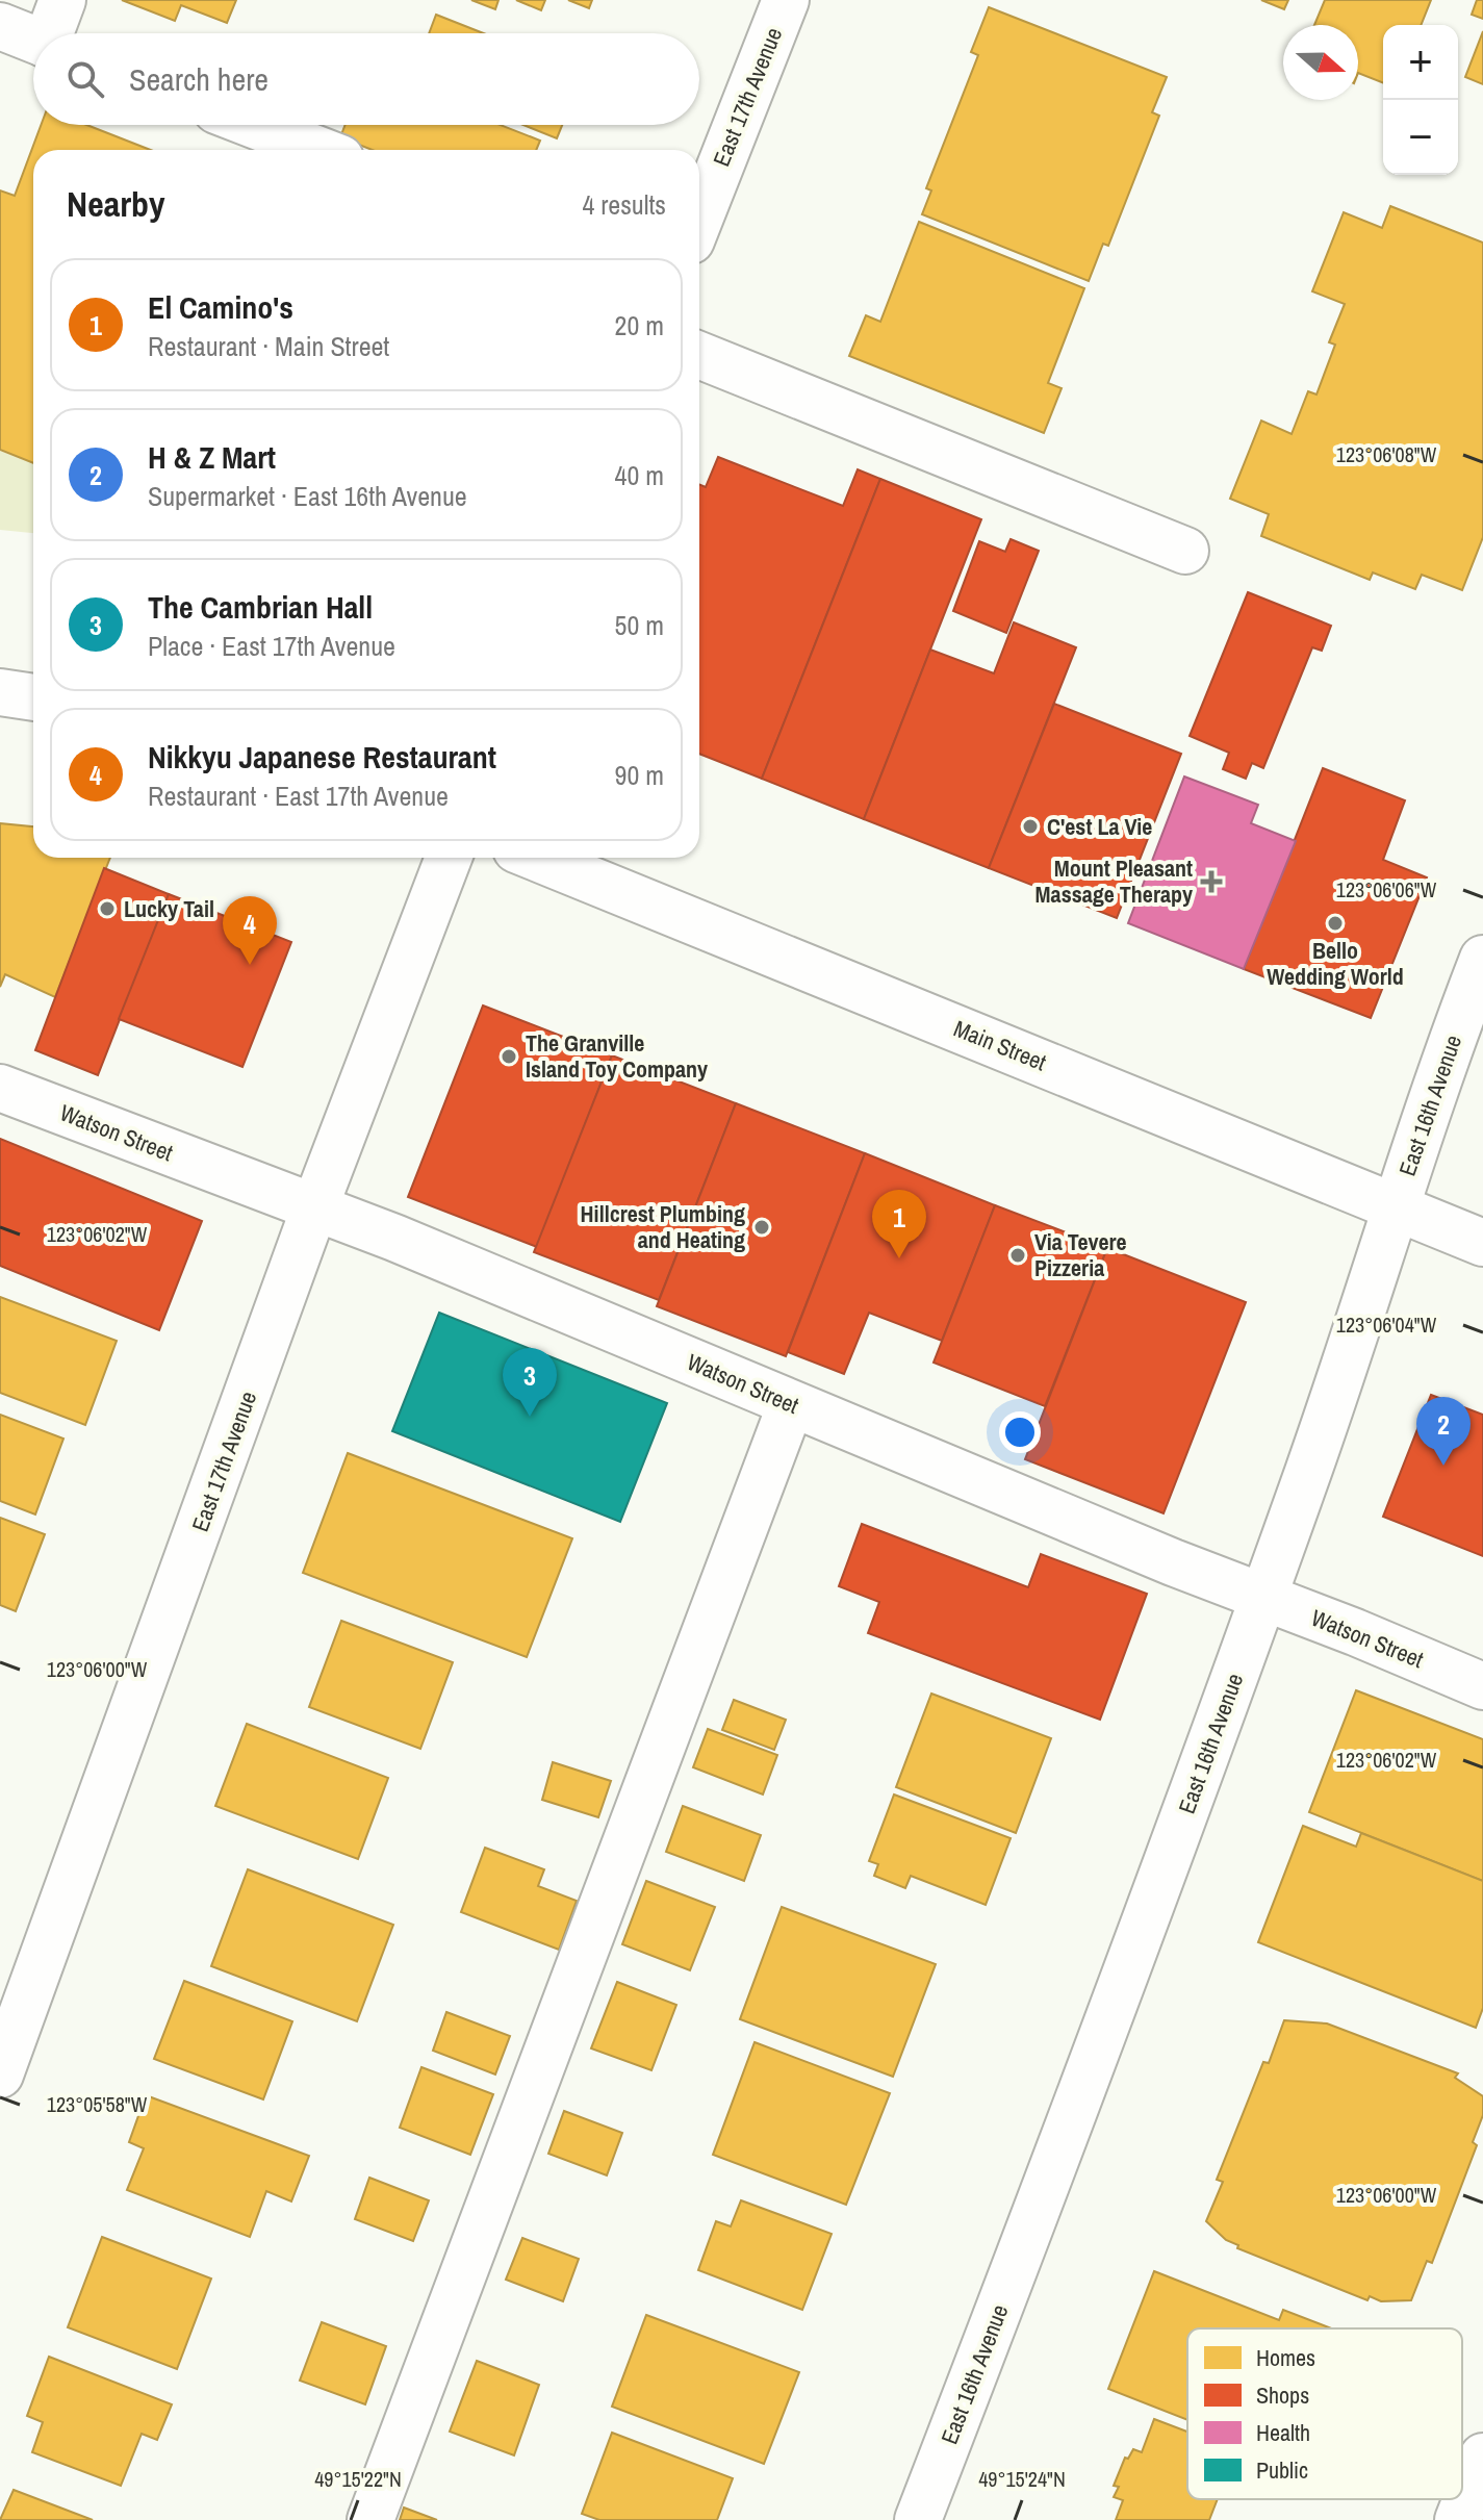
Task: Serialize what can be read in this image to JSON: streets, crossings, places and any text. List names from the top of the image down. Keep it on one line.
{"streets":{"street":["East 17th Avenue","Main Street","East 16th Avenue","Watson Street"]},"crossings":[["East 17th Avenue","Watson Street"],["Main Street","East 16th Avenue"],["East 16th Avenue","Watson Street"]],"places":{"other":["C'est La Vie","Lucky Tail","Bello Wedding World","The Granville Island Toy Company","Hillcrest Plumbing and Heating","Via Tevere Pizzeria"],"health":["Mount Pleasant Massage Therapy"]},"legend":["Homes","Shops","Health","Public"],"north":"right","page":{"map_buttons":["+","−"],"search":"Search here","heading":["Nearby","4 results"],"list":[{"mark":"1","name":"El Camino's","note":"Restaurant · Main Street","value":"20 m"},{"mark":"2","name":"H & Z Mart","note":"Supermarket · East 16th Avenue","value":"40 m"},{"mark":"3","name":"The Cambrian Hall","note":"Place · East 17th Avenue","value":"50 m"},{"mark":"4","name":"Nikkyu Japanese Restaurant","note":"Restaurant · East 17th Avenue","value":"90 m"}],"pins":["4","1","3","2"]},"coordinates":["123°06'08\"W","123°06'06\"W","123°06'02\"W","123°06'04\"W","123°06'00\"W","123°05'58\"W","49°15'22\"N","49°15'24\"N"]}
